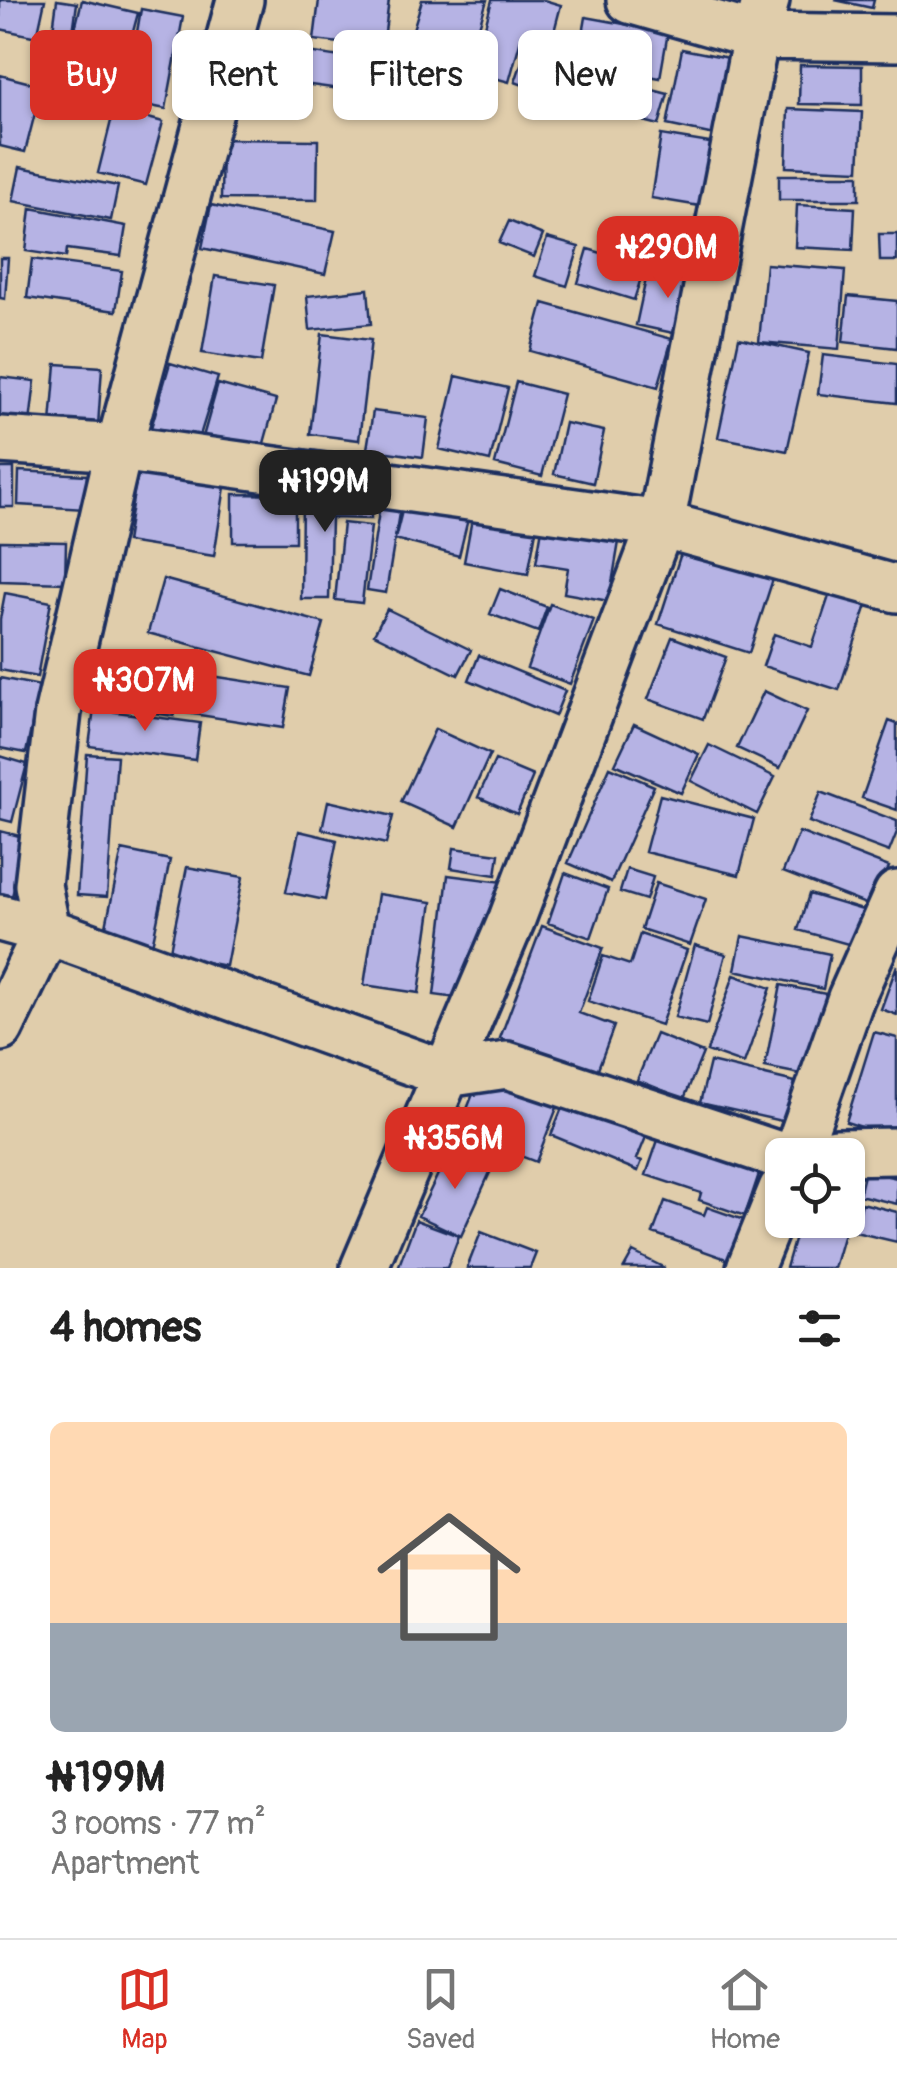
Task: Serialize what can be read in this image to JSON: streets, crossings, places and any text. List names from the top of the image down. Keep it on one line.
{"page":{"chip":["Buy","Rent","Filters","New"],"price":["₦290M","₦199M","₦307M","₦356M"],"heading":"4 homes","list":[{"name":"₦199M","note":"3 rooms · 77 m² · Apartment"}],"tabs":["Map","Saved","Home"]}}
